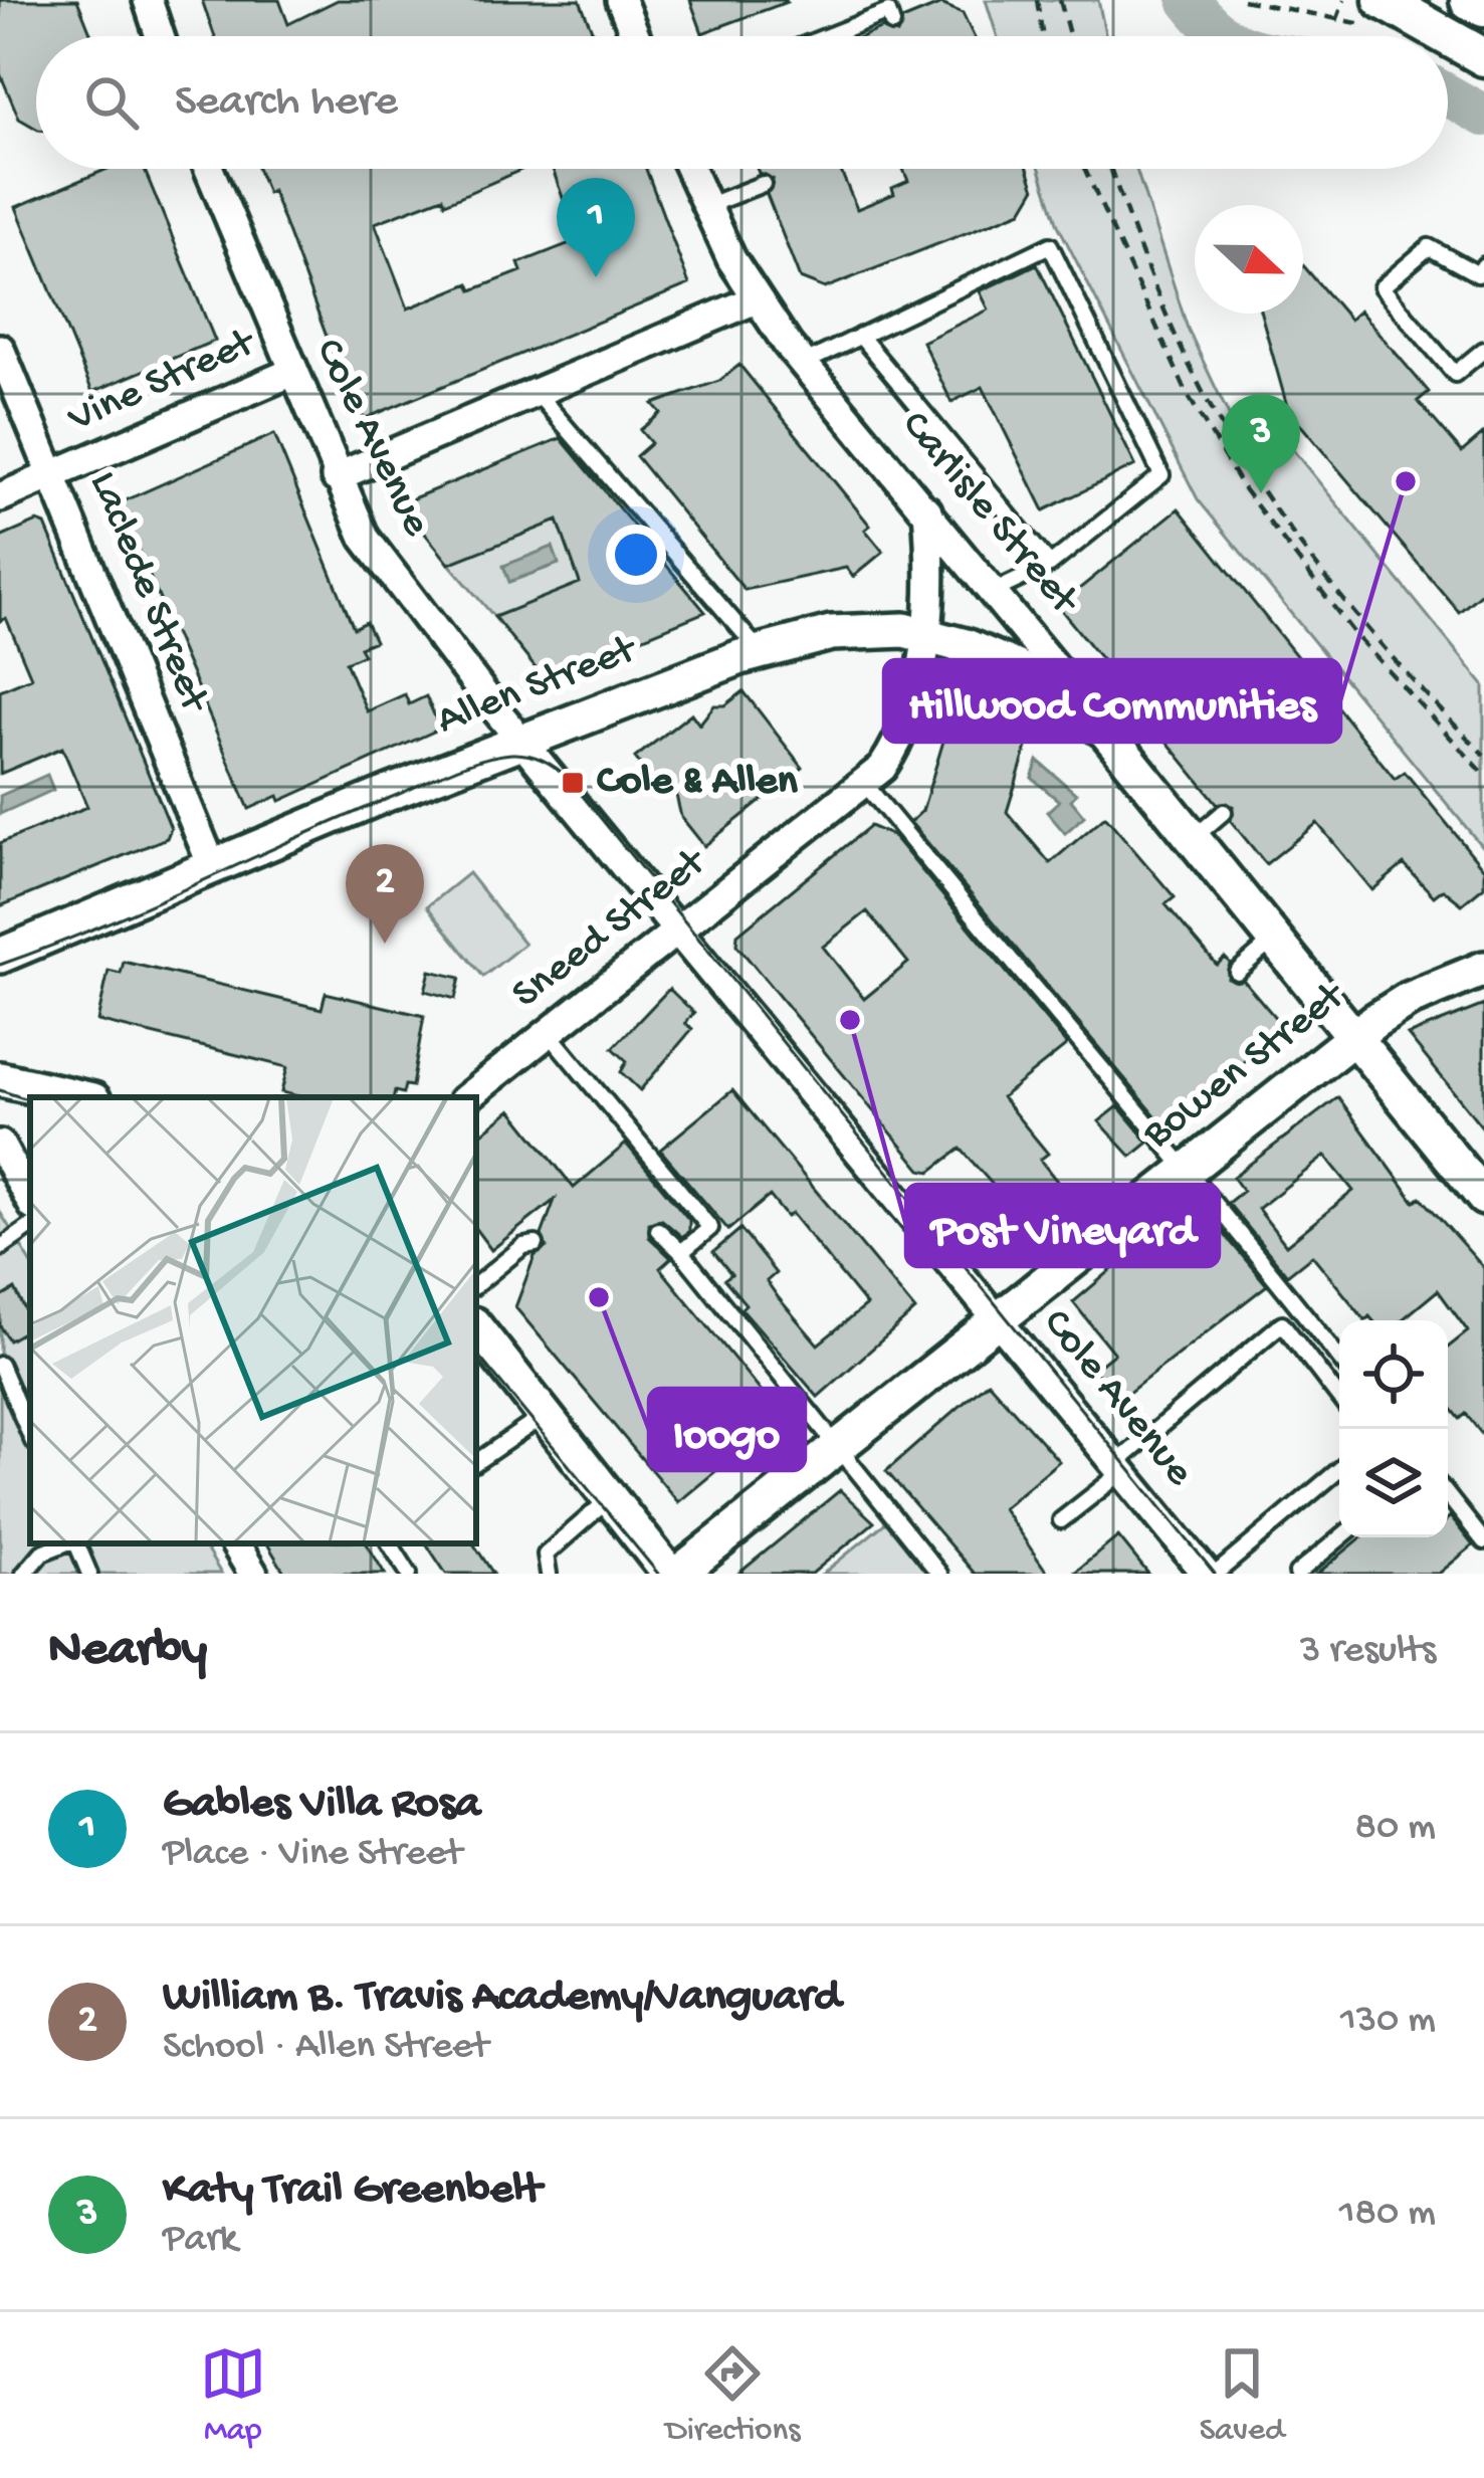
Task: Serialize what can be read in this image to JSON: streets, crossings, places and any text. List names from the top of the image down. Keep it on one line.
{"streets":{"street":["Vine Street","Cole Avenue","Carlisle Street","Laclede Street","Allen Street","Sneed Street","Bowen Street"]},"crossings":[["Vine Street","Cole Avenue"],["Vine Street","Laclede Street"],["Cole Avenue","Allen Street"],["Cole Avenue","Sneed Street"],["Cole Avenue","Bowen Street"],["Carlisle Street","Allen Street"],["Carlisle Street","Sneed Street"],["Carlisle Street","Bowen Street"],["Laclede Street","Allen Street"],["Allen Street","Sneed Street"]],"places":{"other":["Hillwood Communities","Post Vineyard","Ioogo"],"transit":["Cole & Allen"]},"north":"right","page":{"search":"Search here","pins":["1","3","2"],"heading":["Nearby","3 results"],"list":[{"mark":"1","name":"Gables Villa Rosa","note":"Place · Vine Street","value":"80 m"},{"mark":"2","name":"William B. Travis Academy/Vanguard","note":"School · Allen Street","value":"130 m"},{"mark":"3","name":"Katy Trail Greenbelt","note":"Park","value":"180 m"}],"nav":["Map","Directions","Saved"]}}
